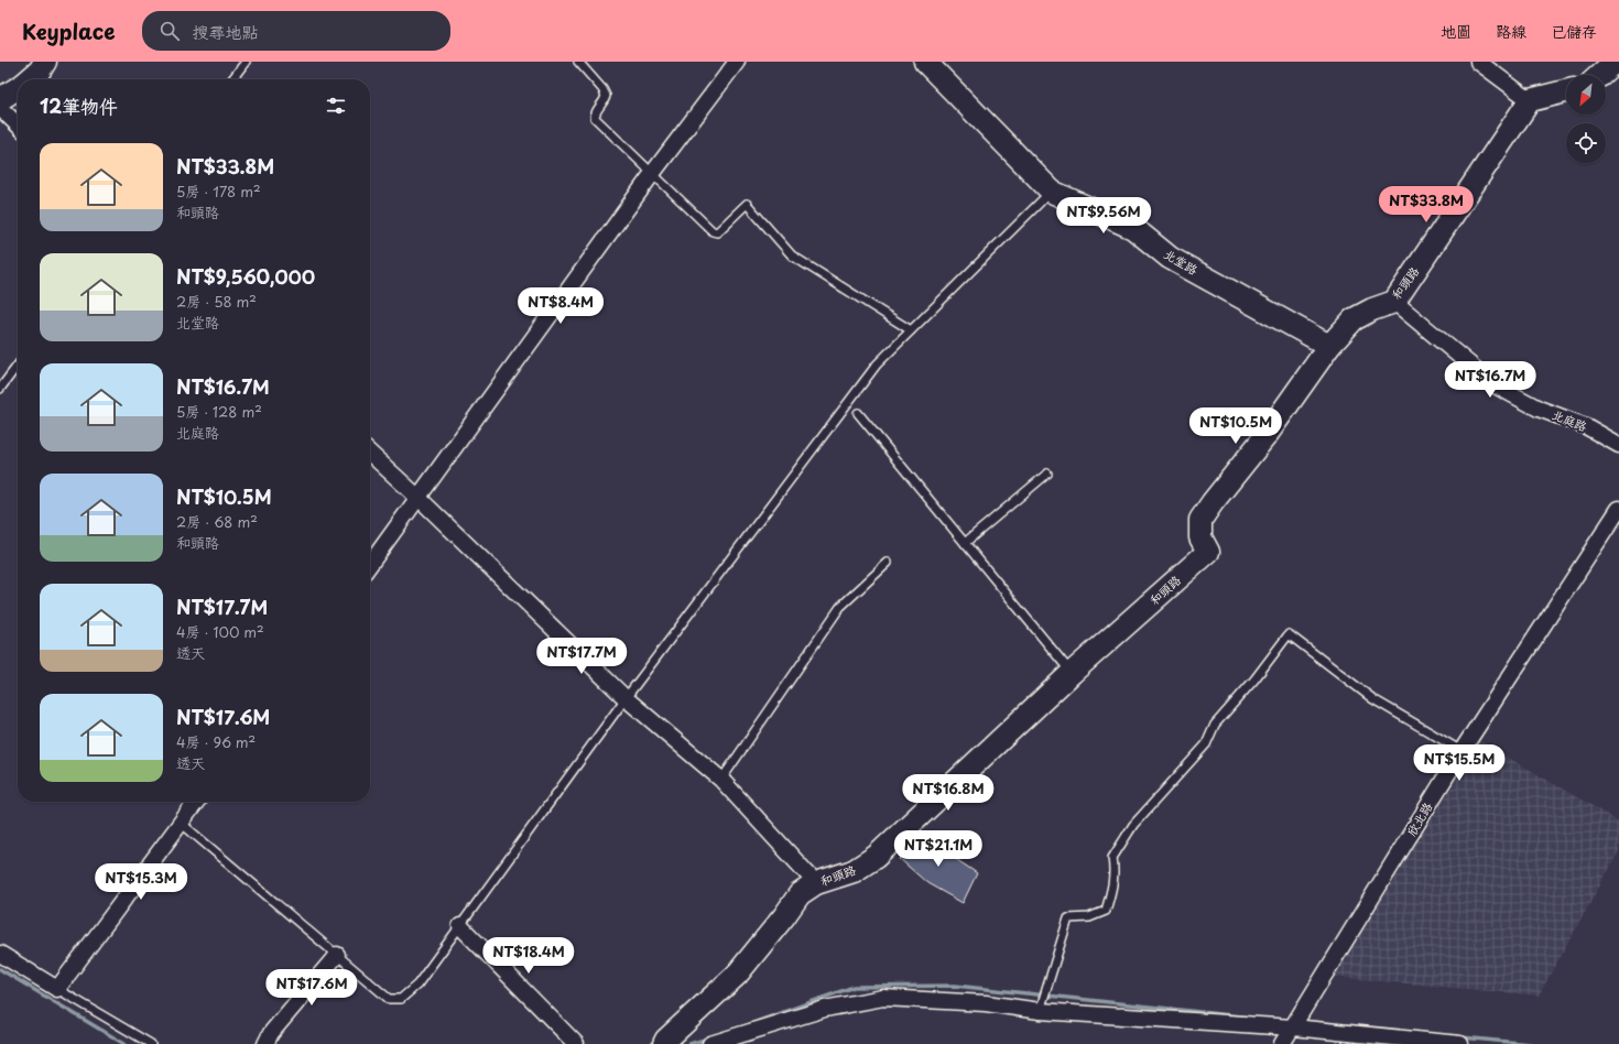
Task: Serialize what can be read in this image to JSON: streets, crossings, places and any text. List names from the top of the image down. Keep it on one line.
{"streets":{"street":["北堂路","和頭路","北庭路","欣北路"]},"crossings":[["北堂路","和頭路"],["和頭路","北庭路"]],"north":"bottom left","page":{"header":"Keyplace","search":"搜尋地點","nav":["地圖","路線","已儲存"],"heading":"12筆物件","list":[{"name":"NT$33.8M","note":"5房 · 178 m² · 和頭路"},{"name":"NT$9,560,000","note":"2房 · 58 m² · 北堂路"},{"name":"NT$16.7M","note":"5房 · 128 m² · 北庭路"},{"name":"NT$10.5M","note":"2房 · 68 m² · 和頭路"},{"name":"NT$17.7M","note":"4房 · 100 m² · 透天"},{"name":"NT$17.6M","note":"4房 · 96 m² · 透天"}],"price":["NT$33.8M","NT$9.56M","NT$8.4M","NT$16.7M","NT$10.5M","NT$17.7M","NT$15.5M","NT$16.8M","NT$21.1M","NT$15.3M","NT$18.4M","NT$17.6M"]}}
